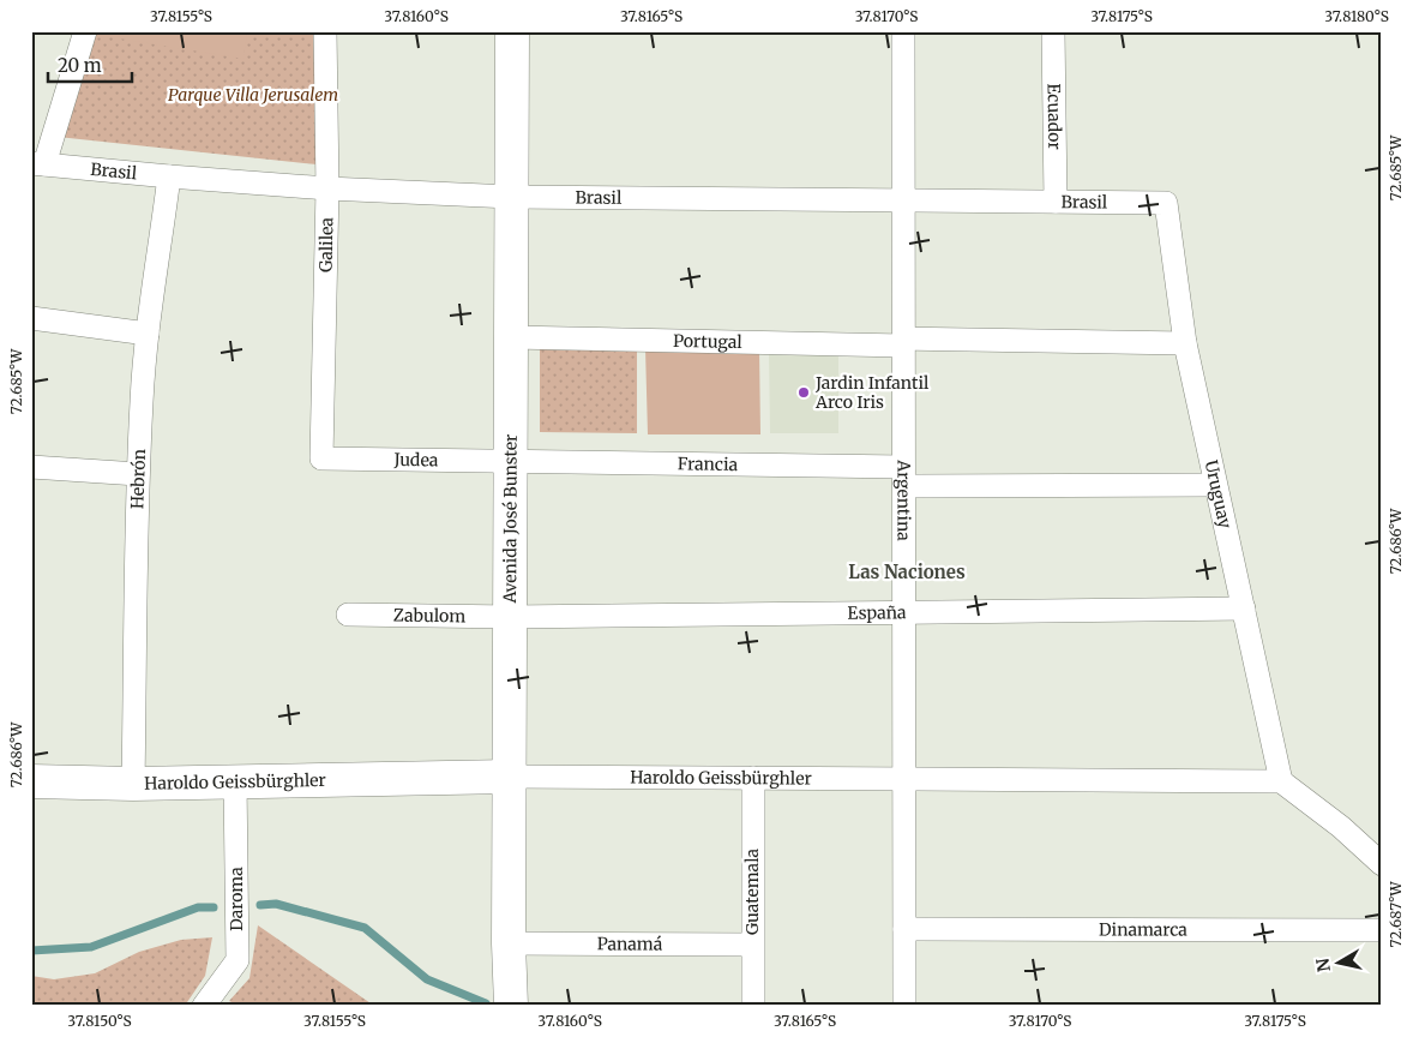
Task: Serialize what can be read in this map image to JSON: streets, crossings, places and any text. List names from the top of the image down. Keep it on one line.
{"streets":{"street":["Ecuador","Brasil","Galilea","Portugal","Judea","Francia","Hebrón","Uruguay","Argentina","Avenida José Bunster","España","Zabulom","Haroldo Geissbürghler","Guatemala","Daroma","Dinamarca","Panamá"]},"crossings":[["Ecuador","Brasil"],["Brasil","Galilea"],["Brasil","Hebrón"],["Brasil","Uruguay"],["Brasil","Argentina"],["Brasil","Avenida José Bunster"],["Galilea","Judea"],["Portugal","Uruguay"],["Portugal","Argentina"],["Portugal","Avenida José Bunster"],["Judea","Francia"],["Judea","Avenida José Bunster"],["Francia","Uruguay"],["Francia","Argentina"],["Francia","Avenida José Bunster"],["Hebrón","Haroldo Geissbürghler"],["Uruguay","España"],["Uruguay","Haroldo Geissbürghler"],["Argentina","España"],["Argentina","Haroldo Geissbürghler"],["Argentina","Dinamarca"],["Avenida José Bunster","España"],["Avenida José Bunster","Zabulom"],["Avenida José Bunster","Haroldo Geissbürghler"],["Avenida José Bunster","Panamá"],["España","Zabulom"],["Haroldo Geissbürghler","Guatemala"],["Haroldo Geissbürghler","Daroma"],["Guatemala","Panamá"]],"districts":["Las Naciones"],"parks":["Parque Villa Jerusalem"],"places":["Jardin Infantil Arco Iris"],"scale_bar":"20 m","north":"left","coordinates":["37.8155°S","37.8160°S","37.8165°S","37.8170°S","37.8175°S","37.8180°S","72.685°W","72.686°W","72.687°W","37.8150°S"]}
